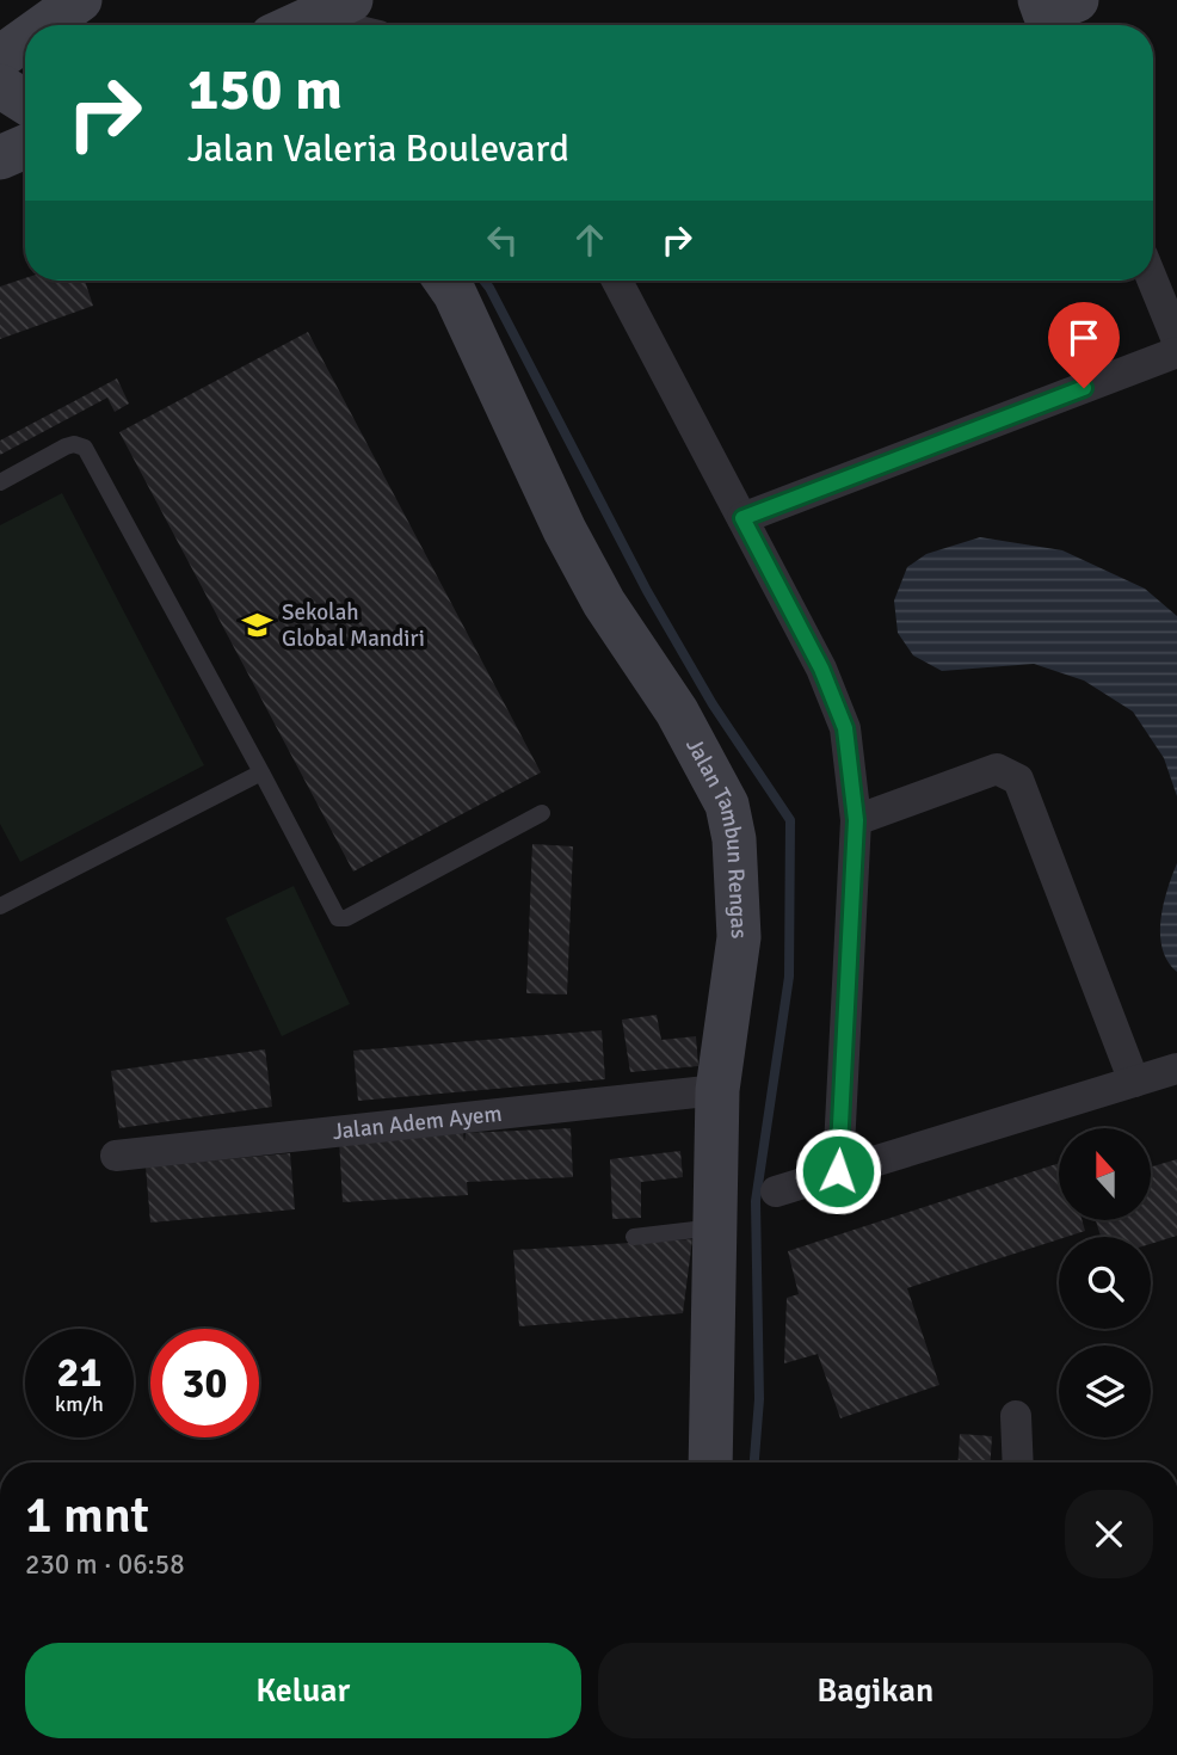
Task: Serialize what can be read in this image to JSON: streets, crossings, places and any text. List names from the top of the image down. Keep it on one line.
{"streets":{"street":["Jalan Tambun Rengas","Jalan Adem Ayem"]},"crossings":[["Jalan Tambun Rengas","Jalan Adem Ayem"]],"places":{"school or university":["Sekolah Global Mandiri"]},"north":"top","page":{"turn":["150 m","Jalan Valeria Boulevard"],"speed":"21 km/h","limit":"30","heading":["1 mnt","230 m · 06:58"],"buttons":["Keluar","Bagikan"]}}
